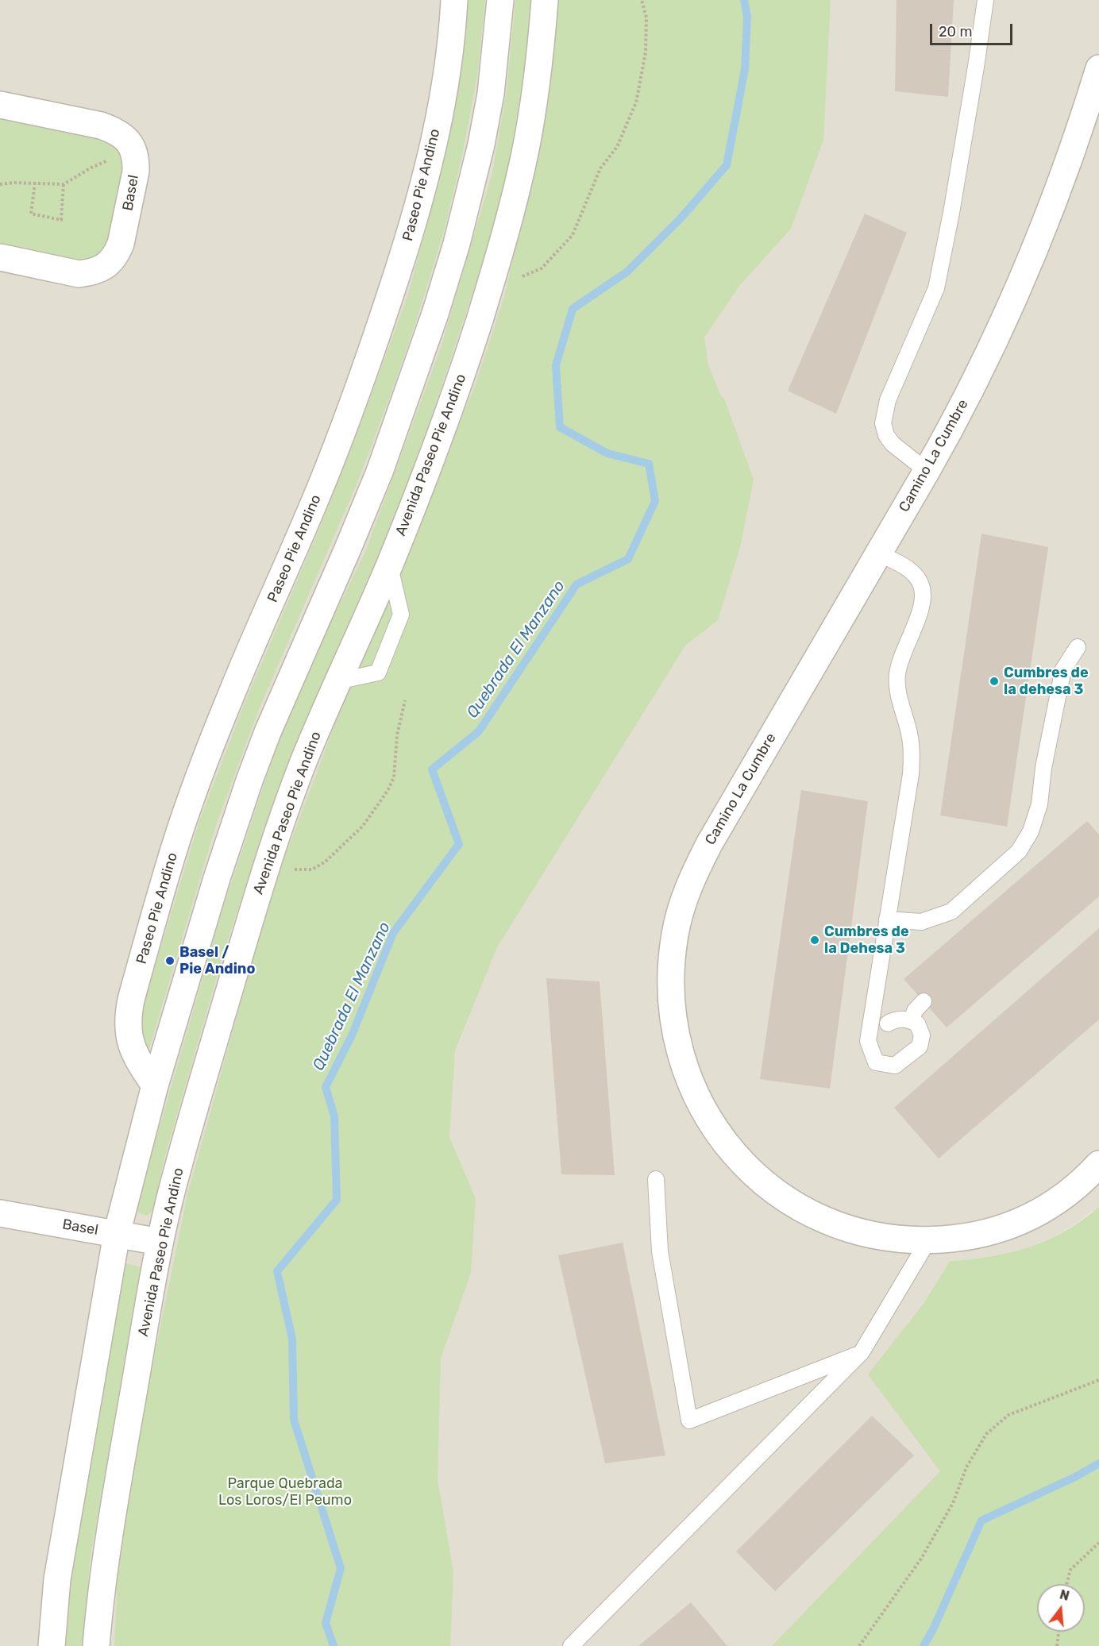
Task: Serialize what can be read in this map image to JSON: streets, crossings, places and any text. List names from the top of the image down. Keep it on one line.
{"streets":{"street":["Paseo Pie Andino","Basel","Avenida Paseo Pie Andino","Camino La Cumbre"]},"crossings":[["Basel","Avenida Paseo Pie Andino"]],"water":["Quebrada El Manzano"],"parks":["Parque Quebrada Los Loros/El Peumo"],"places":["Cumbres de la dehesa 3","Cumbres de la Dehesa 3","Basel / Pie Andino"],"scale_bar":"20 m","north":"top"}
